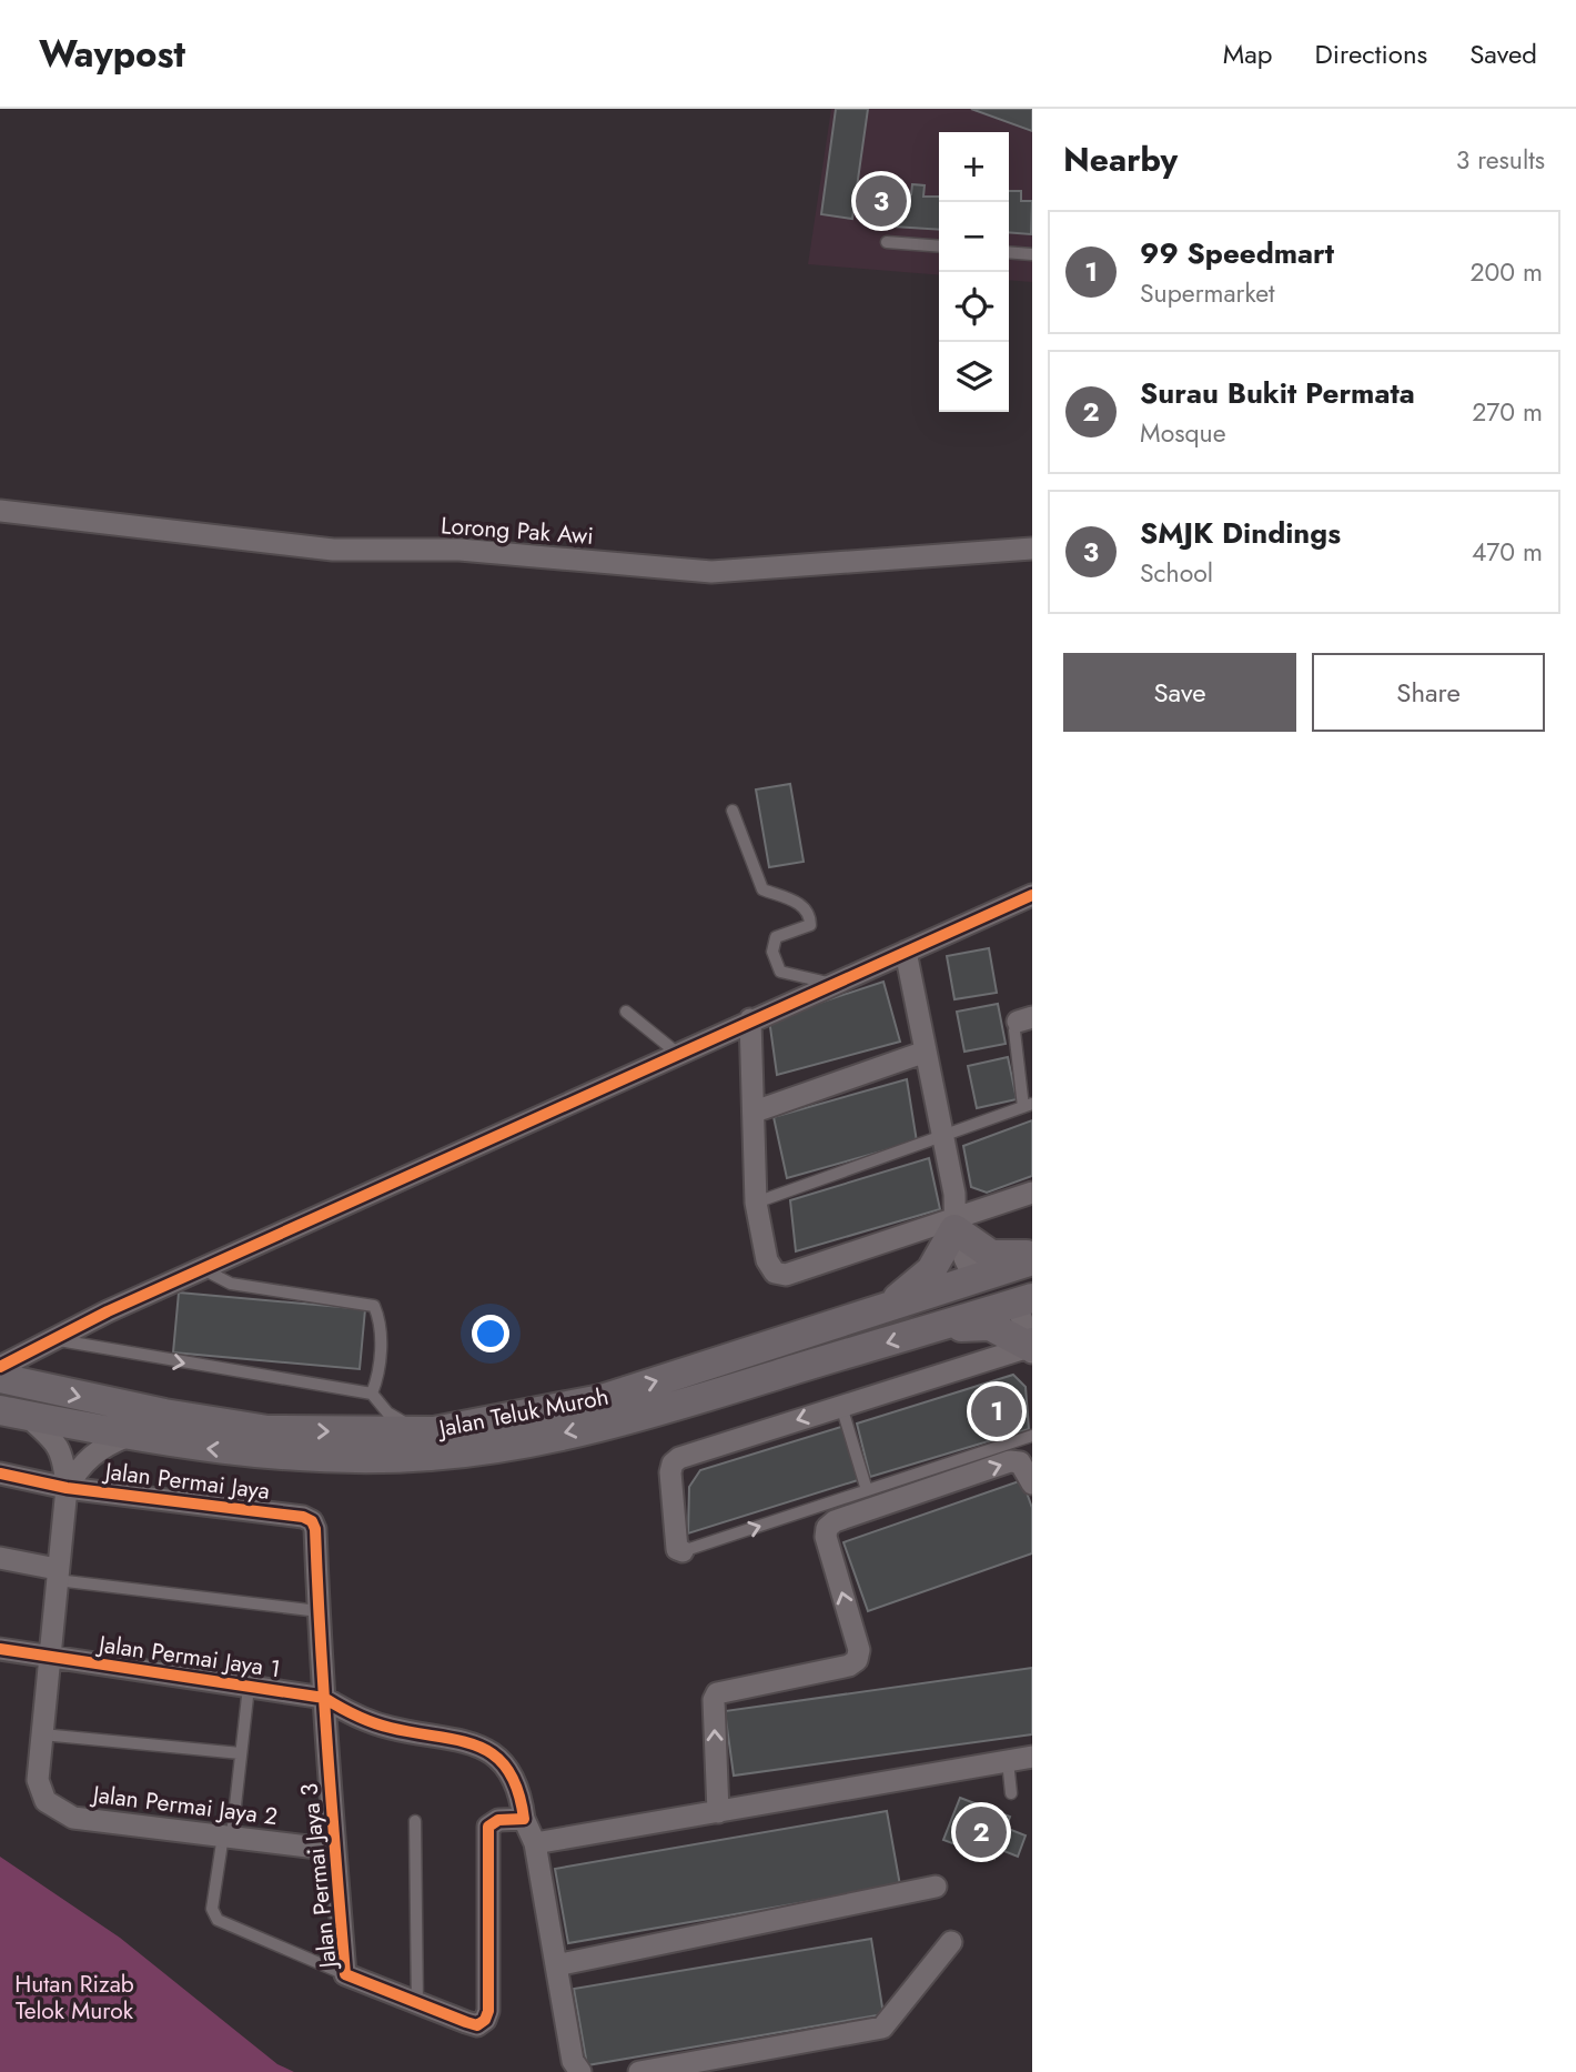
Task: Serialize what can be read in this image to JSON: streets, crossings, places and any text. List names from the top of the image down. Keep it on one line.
{"streets":{"main road":["Jalan Teluk Muroh"],"street":["Lorong Pak Awi","Jalan Permai Jaya","Jalan Permai Jaya 1","Jalan Permai Jaya 2","Jalan Permai Jaya 3"]},"crossings":[["Jalan Permai Jaya","Jalan Permai Jaya 3"],["Jalan Permai Jaya 1","Jalan Permai Jaya 3"],["Jalan Permai Jaya 2","Jalan Permai Jaya 3"]],"parks":["Hutan Rizab Telok Murok"],"page":{"header":"Waypost","nav":["Map","Directions","Saved"],"heading":["Nearby","3 results"],"map_buttons":["+","−"],"pins":["3","1","2"],"list":[{"mark":"1","name":"99 Speedmart","note":"Supermarket","value":"200 m"},{"mark":"2","name":"Surau Bukit Permata","note":"Mosque","value":"270 m"},{"mark":"3","name":"SMJK Dindings","note":"School","value":"470 m"}],"buttons":["Save","Share"]}}
